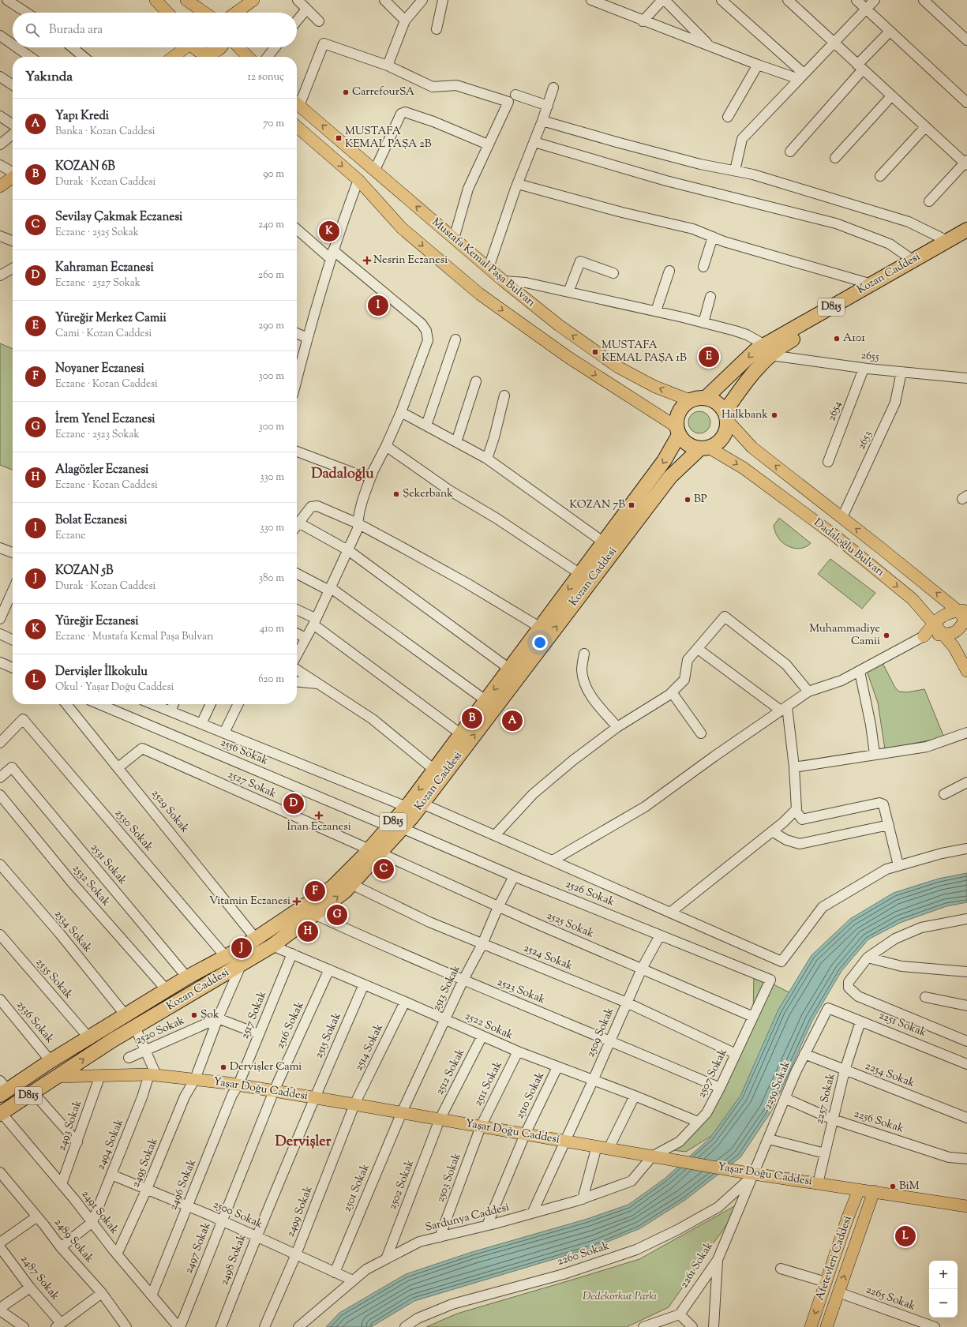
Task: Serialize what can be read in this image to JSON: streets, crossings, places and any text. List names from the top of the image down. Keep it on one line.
{"streets":{"highway":["Kozan Caddesi","D815"],"main road":["Mustafa Kemal Paşa Bulvarı","Dadaloğlu Bulvarı","Yaşar Doğu Caddesi","Afetevleri Caddesi"],"street":["2655","2654","2653","2556 Sokak","2527 Sokak","2529 Sokak","2530 Sokak","2531 Sokak","2532 Sokak","2526 Sokak","2525 Sokak","2534 Sokak","2524 Sokak","2535 Sokak","2513 Sokak","2523 Sokak","2517 Sokak","2536 Sokak","2251 Sokak","2516 Sokak","2522 Sokak","2520 Sokak","2509 Sokak","2515 Sokak","2514 Sokak","2512 Sokak","2507 Sokak","2254 Sokak","2511 Sokak","2259 Sokak","2510 Sokak","2257 Sokak","2256 Sokak","2493 Sokak","2494 Sokak","2495 Sokak","2503 Sokak","2496 Sokak","2502 Sokak","2501 Sokak","2499 Sokak","2491 Sokak","2500 Sokak","Sardunya Caddesi","2489 Sokak","2497 Sokak","2260 Sokak","2498 Sokak","2261 Sokak","2487 Sokak","2265 Sokak"]},"crossings":[["Mustafa Kemal Paşa Bulvarı","Kozan Caddesi"],["Mustafa Kemal Paşa Bulvarı","Dadaloğlu Bulvarı"],["Kozan Caddesi","2655"],["Kozan Caddesi","Dadaloğlu Bulvarı"],["Kozan Caddesi","2556 Sokak"],["Kozan Caddesi","2527 Sokak"],["Kozan Caddesi","2529 Sokak"],["Kozan Caddesi","2530 Sokak"],["Kozan Caddesi","2531 Sokak"],["Kozan Caddesi","2532 Sokak"],["Kozan Caddesi","2526 Sokak"],["Kozan Caddesi","2525 Sokak"],["Kozan Caddesi","2534 Sokak"],["Kozan Caddesi","2524 Sokak"],["Kozan Caddesi","2535 Sokak"],["Kozan Caddesi","2523 Sokak"],["Kozan Caddesi","2536 Sokak"],["Kozan Caddesi","2522 Sokak"],["Kozan Caddesi","Yaşar Doğu Caddesi"],["Kozan Caddesi","2495 Sokak"],["Kozan Caddesi","2491 Sokak"],["2655","2654"],["2655","2653"],["2653","Dadaloğlu Bulvarı"],["2556 Sokak","2526 Sokak"],["2527 Sokak","2529 Sokak"],["2527 Sokak","2525 Sokak"],["2526 Sokak","2513 Sokak"],["2526 Sokak","2509 Sokak"],["2526 Sokak","2507 Sokak"],["2525 Sokak","2513 Sokak"],["2525 Sokak","2509 Sokak"],["2525 Sokak","2507 Sokak"],["2524 Sokak","2513 Sokak"],["2524 Sokak","2509 Sokak"],["2524 Sokak","2507 Sokak"],["2513 Sokak","2523 Sokak"],["2513 Sokak","2522 Sokak"],["2513 Sokak","Yaşar Doğu Caddesi"],["2513 Sokak","2501 Sokak"],["2523 Sokak","2509 Sokak"],["2523 Sokak","2507 Sokak"],["2517 Sokak","2522 Sokak"],["2517 Sokak","Yaşar Doğu Caddesi"],["2517 Sokak","2496 Sokak"],["2251 Sokak","2259 Sokak"],["2251 Sokak","2257 Sokak"],["2516 Sokak","2522 Sokak"],["2516 Sokak","Yaşar Doğu Caddesi"],["2516 Sokak","2497 Sokak"],["2522 Sokak","2509 Sokak"],["2522 Sokak","2515 Sokak"],["2522 Sokak","2514 Sokak"],["2522 Sokak","2512 Sokak"],["2522 Sokak","2507 Sokak"],["2522 Sokak","2511 Sokak"],["2522 Sokak","2510 Sokak"],["2520 Sokak","2495 Sokak"],["2509 Sokak","Yaşar Doğu Caddesi"],["2509 Sokak","Sardunya Caddesi"],["2515 Sokak","Yaşar Doğu Caddesi"],["2515 Sokak","2498 Sokak"],["2514 Sokak","Yaşar Doğu Caddesi"],["2514 Sokak","2499 Sokak"],["2512 Sokak","Yaşar Doğu Caddesi"],["2512 Sokak","2502 Sokak"],["2507 Sokak","Yaşar Doğu Caddesi"],["2507 Sokak","Sardunya Caddesi"],["2254 Sokak","2259 Sokak"],["2254 Sokak","2257 Sokak"],["2511 Sokak","Yaşar Doğu Caddesi"],["2511 Sokak","2503 Sokak"],["2259 Sokak","Yaşar Doğu Caddesi"],["2259 Sokak","2256 Sokak"],["2259 Sokak","2260 Sokak"],["2259 Sokak","2261 Sokak"],["Yaşar Doğu Caddesi","2510 Sokak"],["Yaşar Doğu Caddesi","2257 Sokak"],["Yaşar Doğu Caddesi","2493 Sokak"],["Yaşar Doğu Caddesi","2494 Sokak"],["Yaşar Doğu Caddesi","2495 Sokak"],["Yaşar Doğu Caddesi","2503 Sokak"],["Yaşar Doğu Caddesi","2496 Sokak"],["Yaşar Doğu Caddesi","2502 Sokak"],["Yaşar Doğu Caddesi","2501 Sokak"],["Yaşar Doğu Caddesi","2499 Sokak"],["Yaşar Doğu Caddesi","Sardunya Caddesi"],["Yaşar Doğu Caddesi","2497 Sokak"],["Yaşar Doğu Caddesi","2260 Sokak"],["Yaşar Doğu Caddesi","Afetevleri Caddesi"],["Yaşar Doğu Caddesi","2498 Sokak"],["Yaşar Doğu Caddesi","2261 Sokak"],["2510 Sokak","Sardunya Caddesi"],["2257 Sokak","2256 Sokak"],["2493 Sokak","2491 Sokak"],["2494 Sokak","2491 Sokak"],["2494 Sokak","2500 Sokak"],["2495 Sokak","2491 Sokak"],["2495 Sokak","2500 Sokak"],["2503 Sokak","Sardunya Caddesi"],["2496 Sokak","2491 Sokak"],["2496 Sokak","2500 Sokak"],["2502 Sokak","Sardunya Caddesi"],["2501 Sokak","2500 Sokak"],["2499 Sokak","2500 Sokak"],["2491 Sokak","2497 Sokak"],["2500 Sokak","Sardunya Caddesi"],["2500 Sokak","2497 Sokak"],["2500 Sokak","2498 Sokak"],["2260 Sokak","2261 Sokak"],["Afetevleri Caddesi","2265 Sokak"]],"districts":["Dadaloğlu","Dervişler"],"parks":["Dedekorkut Parkı"],"places":{"other":["CarrefourSA","A101","Halkbank","Şekerbank","BP","Muhammadiye Camii","Şok","Dervişler Cami","BiM"],"transit":["MUSTAFA KEMAL PAŞA 2B","MUSTAFA KEMAL PAŞA 1B","KOZAN 7B"],"health":["Nesrin Eczanesi","İnan Eczanesi","Vitamin Eczanesi"]},"page":{"search":"Burada ara","heading":["Yakında","12 sonuç"],"list":[{"mark":"A","name":"Yapı Kredi","note":"Banka · Kozan Caddesi","value":"70 m"},{"mark":"B","name":"KOZAN 6B","note":"Durak · Kozan Caddesi","value":"90 m"},{"mark":"C","name":"Sevilay Çakmak Eczanesi","note":"Eczane · 2525 Sokak","value":"240 m"},{"mark":"D","name":"Kahraman Eczanesi","note":"Eczane · 2527 Sokak","value":"260 m"},{"mark":"E","name":"Yüreğir Merkez Camii","note":"Cami · Kozan Caddesi","value":"290 m"},{"mark":"F","name":"Noyaner Eczanesi","note":"Eczane · Kozan Caddesi","value":"300 m"},{"mark":"G","name":"İrem Yenel Eczanesi","note":"Eczane · 2523 Sokak","value":"300 m"},{"mark":"H","name":"Alagözler Eczanesi","note":"Eczane · Kozan Caddesi","value":"330 m"},{"mark":"I","name":"Bolat Eczanesi","note":"Eczane","value":"330 m"},{"mark":"J","name":"KOZAN 5B","note":"Durak · Kozan Caddesi","value":"380 m"},{"mark":"K","name":"Yüreğir Eczanesi","note":"Eczane · Mustafa Kemal Paşa Bulvarı","value":"410 m"},{"mark":"L","name":"Dervişler İlkokulu","note":"Okul · Yaşar Doğu Caddesi","value":"620 m"}],"pins":["K","I","E","B","A","D","C","F","G","H","J","L"],"map_buttons":["+","−"]}}
